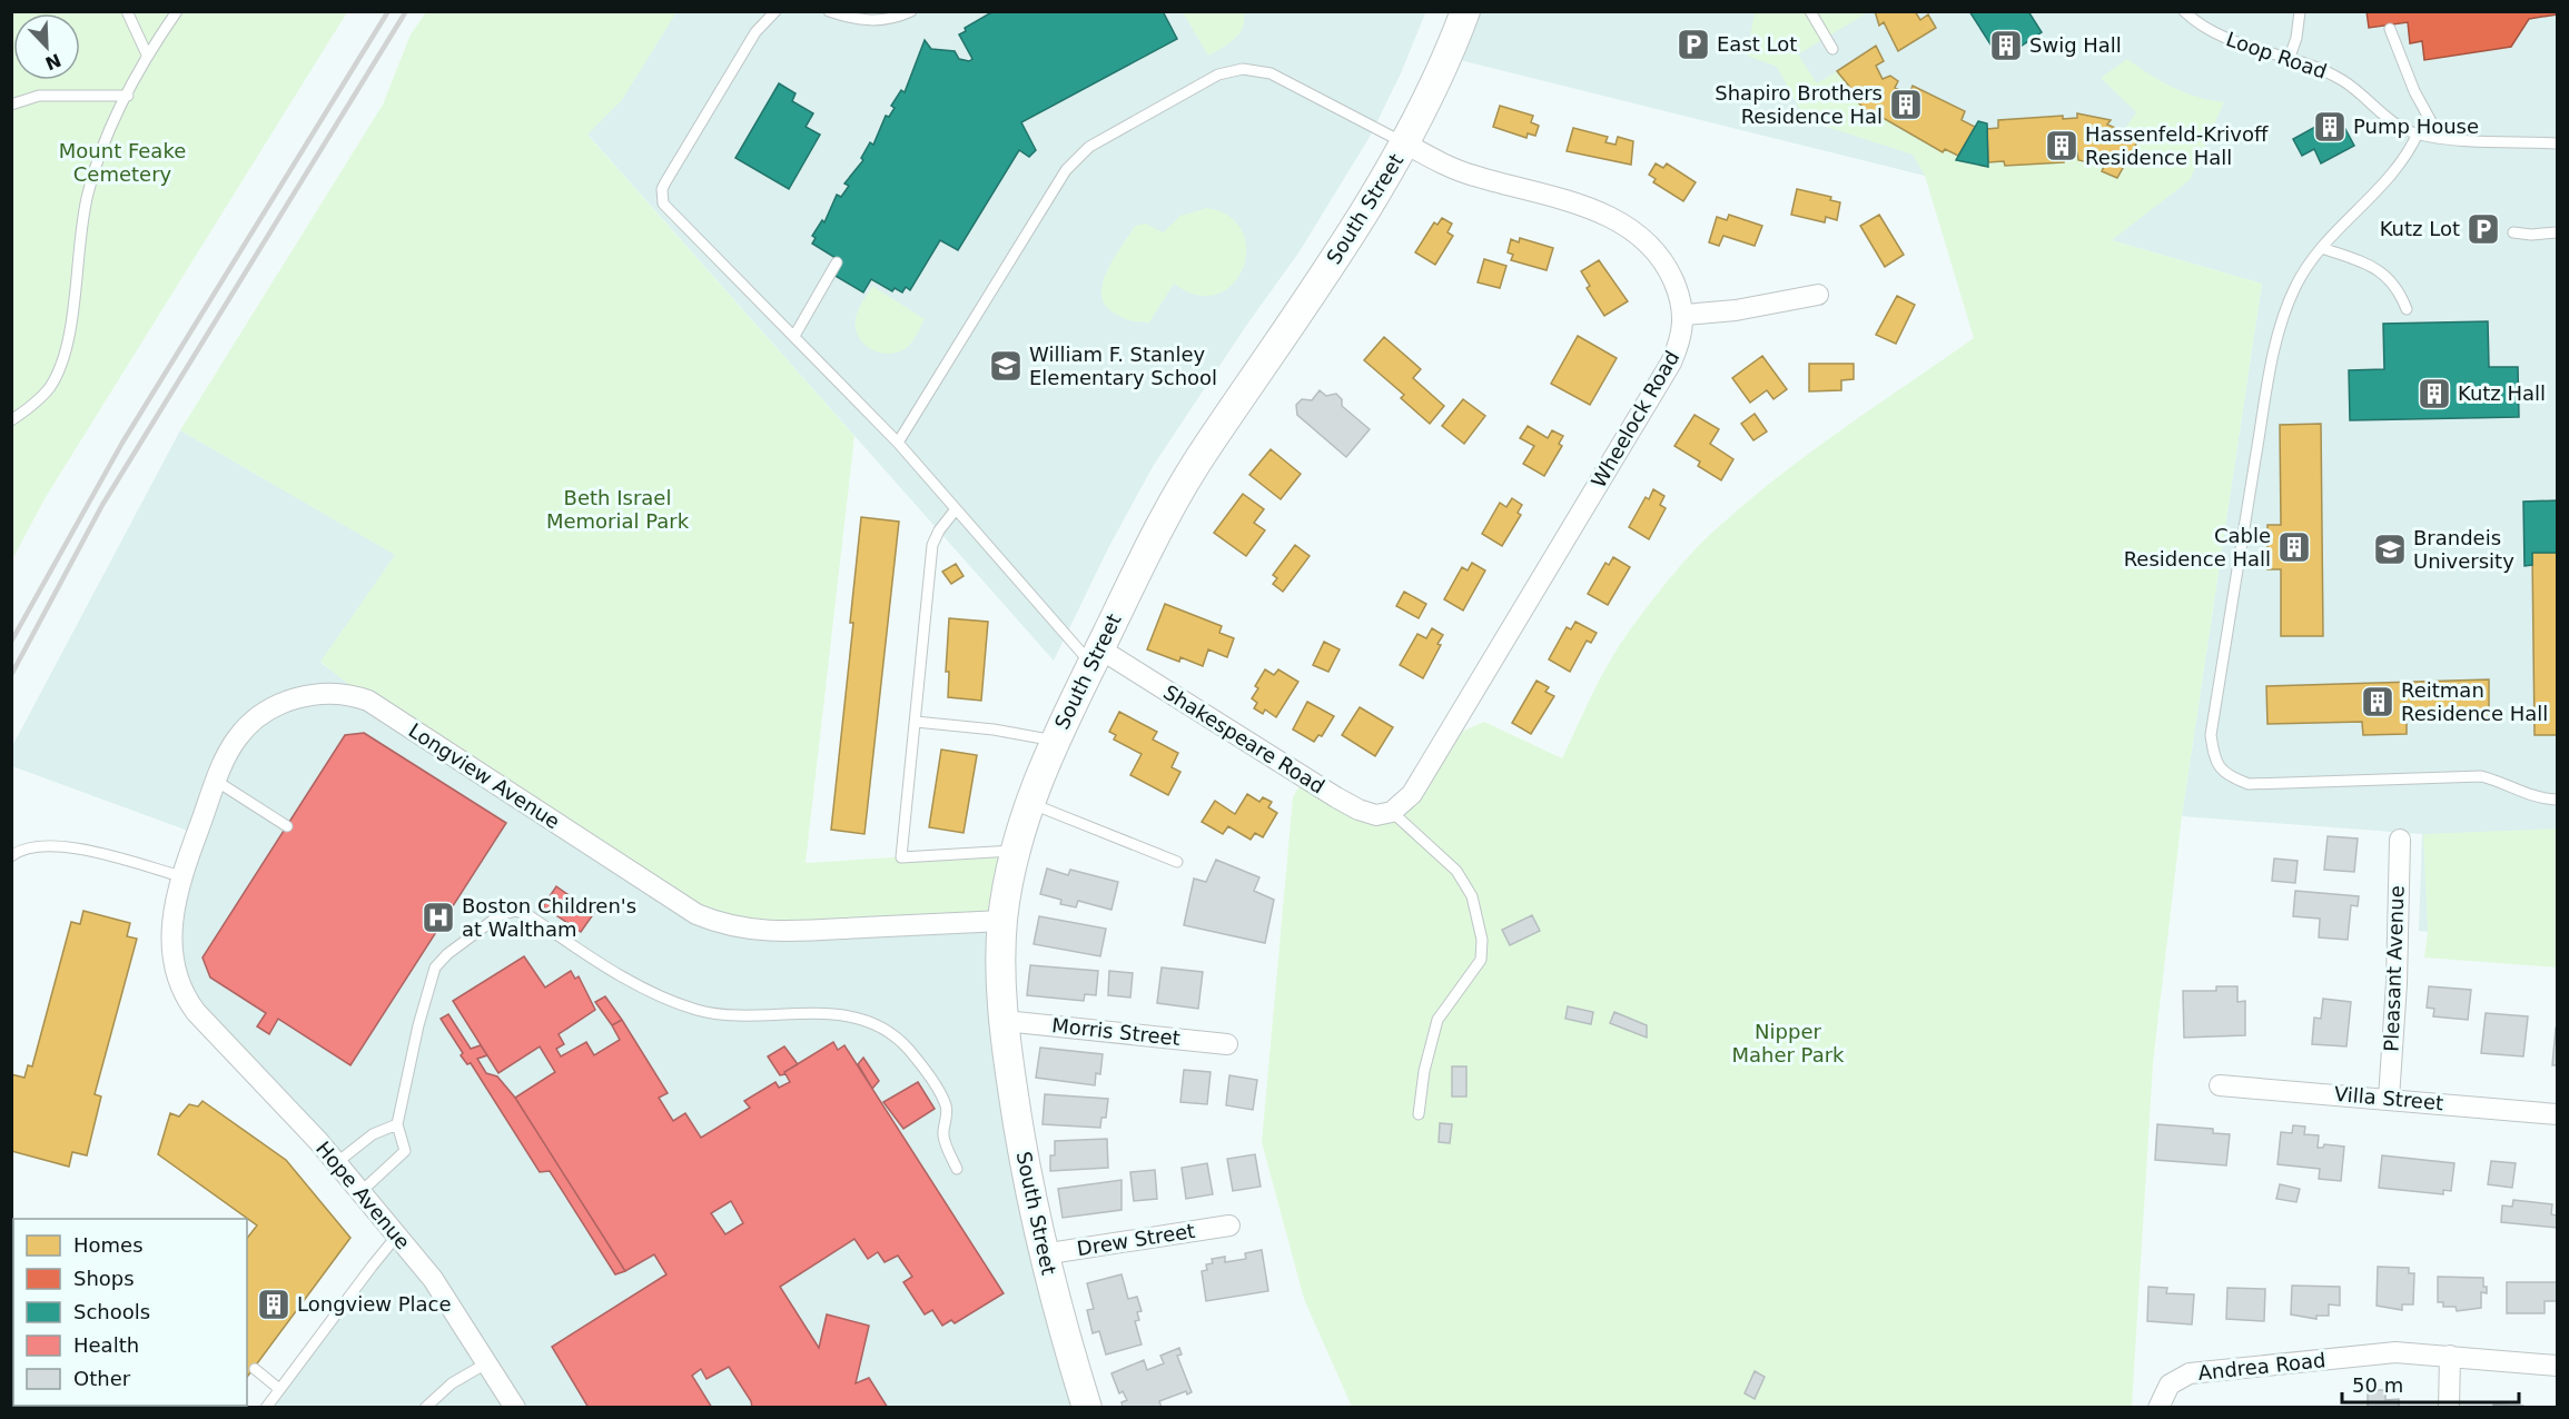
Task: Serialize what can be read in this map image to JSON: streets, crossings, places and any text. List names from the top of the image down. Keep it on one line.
{"streets":{"main road":["South Street"],"street":["Wheelock Road","Shakespeare Road","Longview Avenue","Pleasant Avenue","Morris Street","Villa Street","Hope Avenue","Drew Street","Andrea Road"],"lane":["Loop Road"]},"crossings":[["South Street","Wheelock Road"],["South Street","Shakespeare Road"],["South Street","Longview Avenue"],["South Street","Morris Street"],["South Street","Drew Street"],["Wheelock Road","Shakespeare Road"],["Longview Avenue","Hope Avenue"],["Pleasant Avenue","Villa Street"]],"parks":["Mount Feake Cemetery","Beth Israel Memorial Park","Nipper Maher Park"],"places":{"parking":["East Lot","Kutz Lot"],"building":["Swig Hall","Shapiro Brothers Residence Hal","Pump House","Hassenfeld-Krivoff Residence Hall","Kutz Hall","Cable Residence Hall","Reitman Residence Hall","Longview Place"],"school or university":["William F. Stanley Elementary School","Brandeis University"],"hospital":["Boston Children's at Waltham"]},"legend":["Homes","Shops","Schools","Health","Other"],"scale_bar":"50 m","north":"bottom right"}
